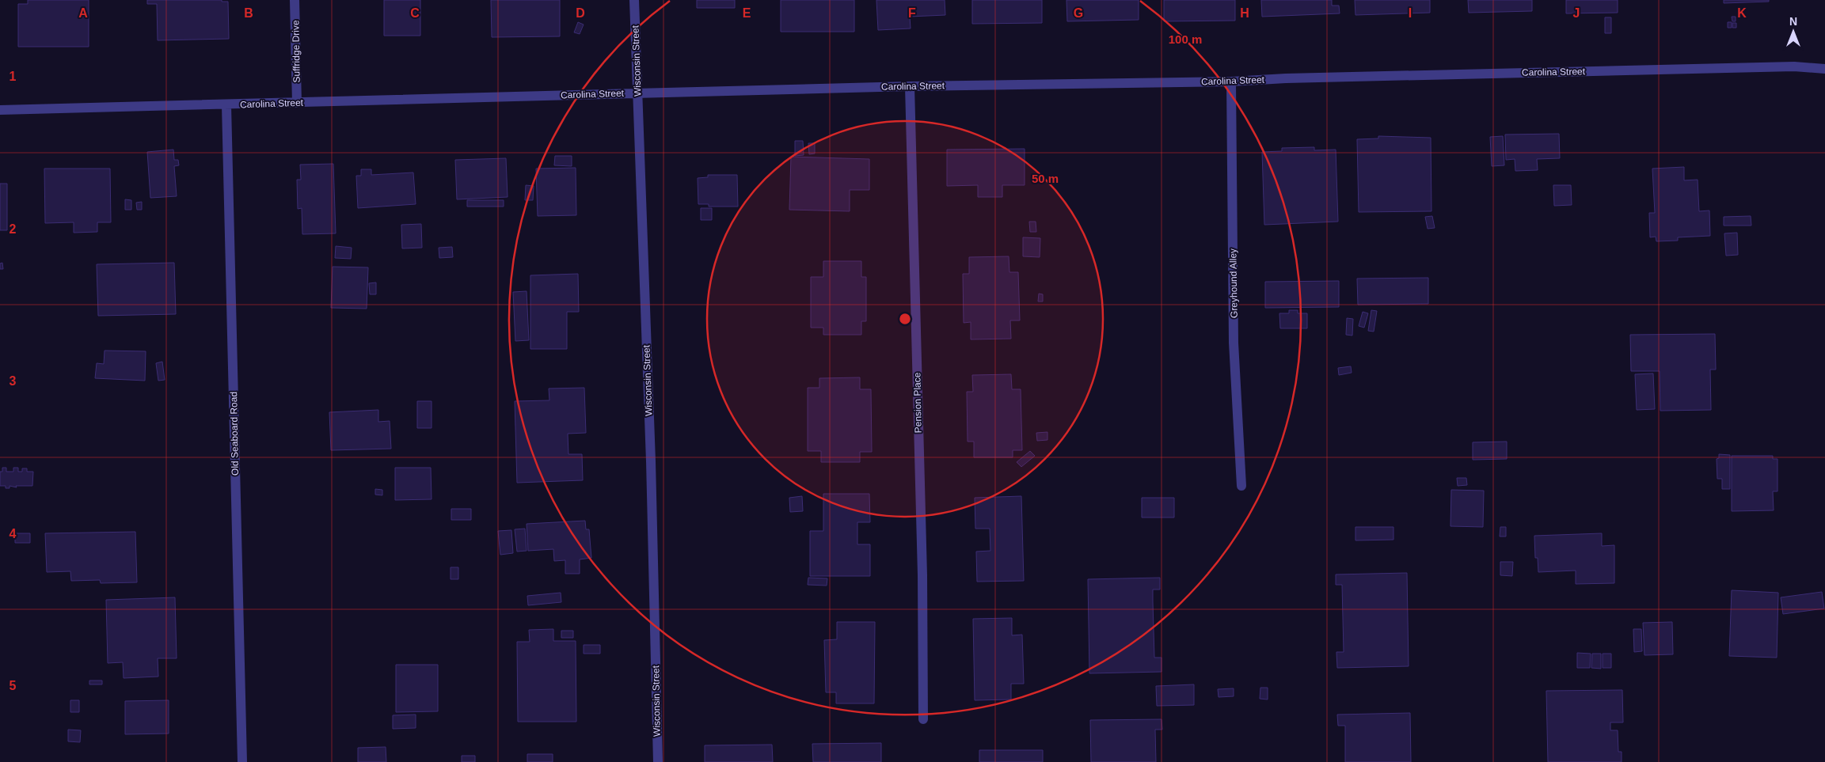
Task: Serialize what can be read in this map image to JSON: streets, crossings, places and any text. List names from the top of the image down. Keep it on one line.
{"streets":{"street":["Suffridge Drive","Wisconsin Street","Carolina Street","Greyhound Alley","Pension Place","Old Seaboard Road"]},"crossings":[["Suffridge Drive","Carolina Street"],["Wisconsin Street","Carolina Street"],["Carolina Street","Greyhound Alley"],["Carolina Street","Pension Place"],["Carolina Street","Old Seaboard Road"]],"north":"top","grid":{"columns":["A","B","C","D","E","F","G","H","I","J","K"],"rows":["1","2","3","4","5"]},"rings":["100 m","50 m"]}
